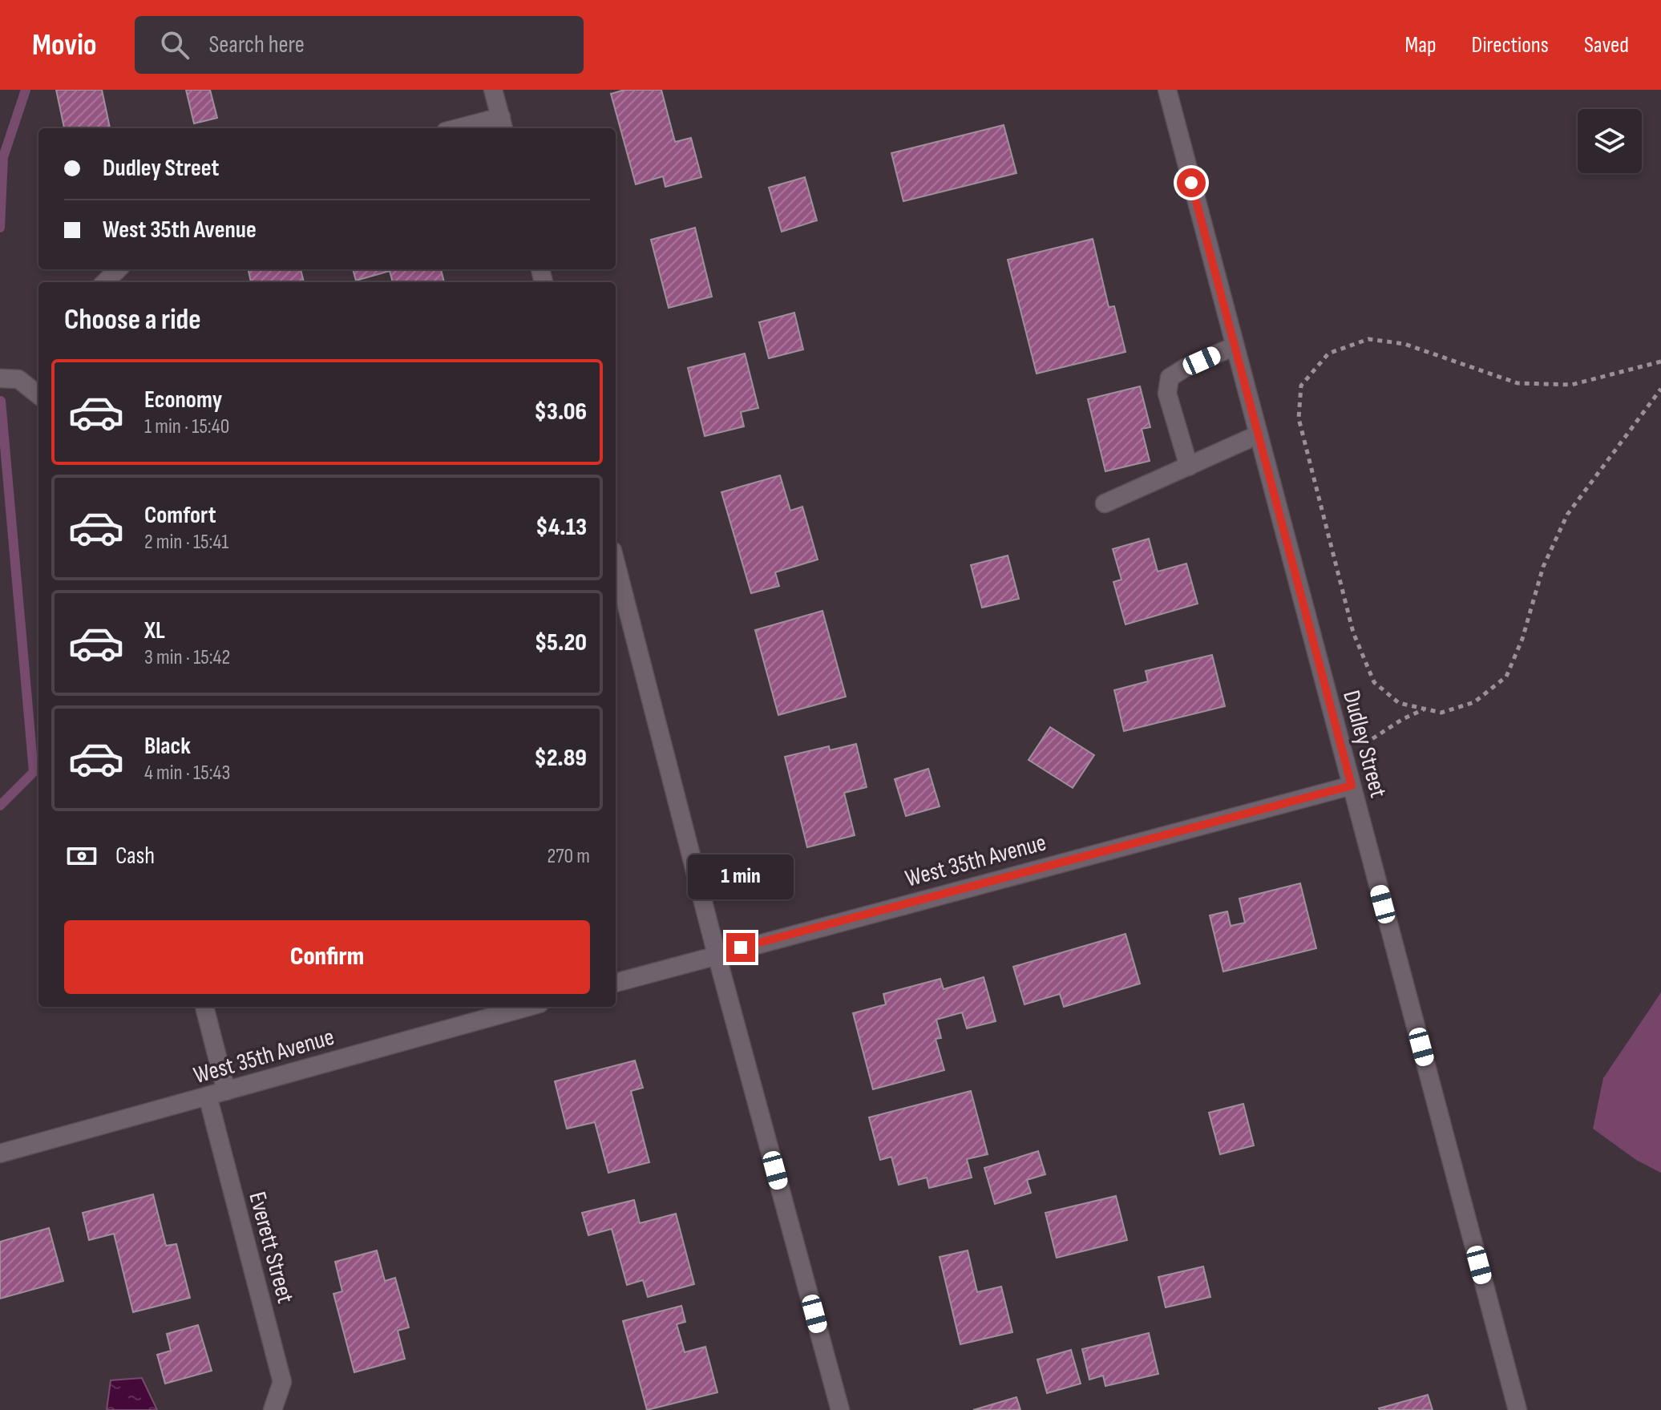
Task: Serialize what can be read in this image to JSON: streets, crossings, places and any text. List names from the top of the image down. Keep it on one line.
{"streets":{"street":["Dudley Street","West 35th Avenue","Everett Street"]},"crossings":[["Dudley Street","West 35th Avenue"],["West 35th Avenue","Everett Street"]],"page":{"header":"Movio","search":"Search here","nav":["Map","Directions","Saved"],"banner":["Dudley Street","West 35th Avenue"],"heading":"Choose a ride","list":[{"name":"Economy","note":"1 min · 15:40","value":"$3.06"},{"name":"Comfort","note":"2 min · 15:41","value":"$4.13"},{"name":"XL","note":"3 min · 15:42","value":"$5.20"},{"name":"Black","note":"4 min · 15:43","value":"$2.89"}],"pay":["Cash","270 m"],"bubble":"1 min","buttons":"Confirm"}}
